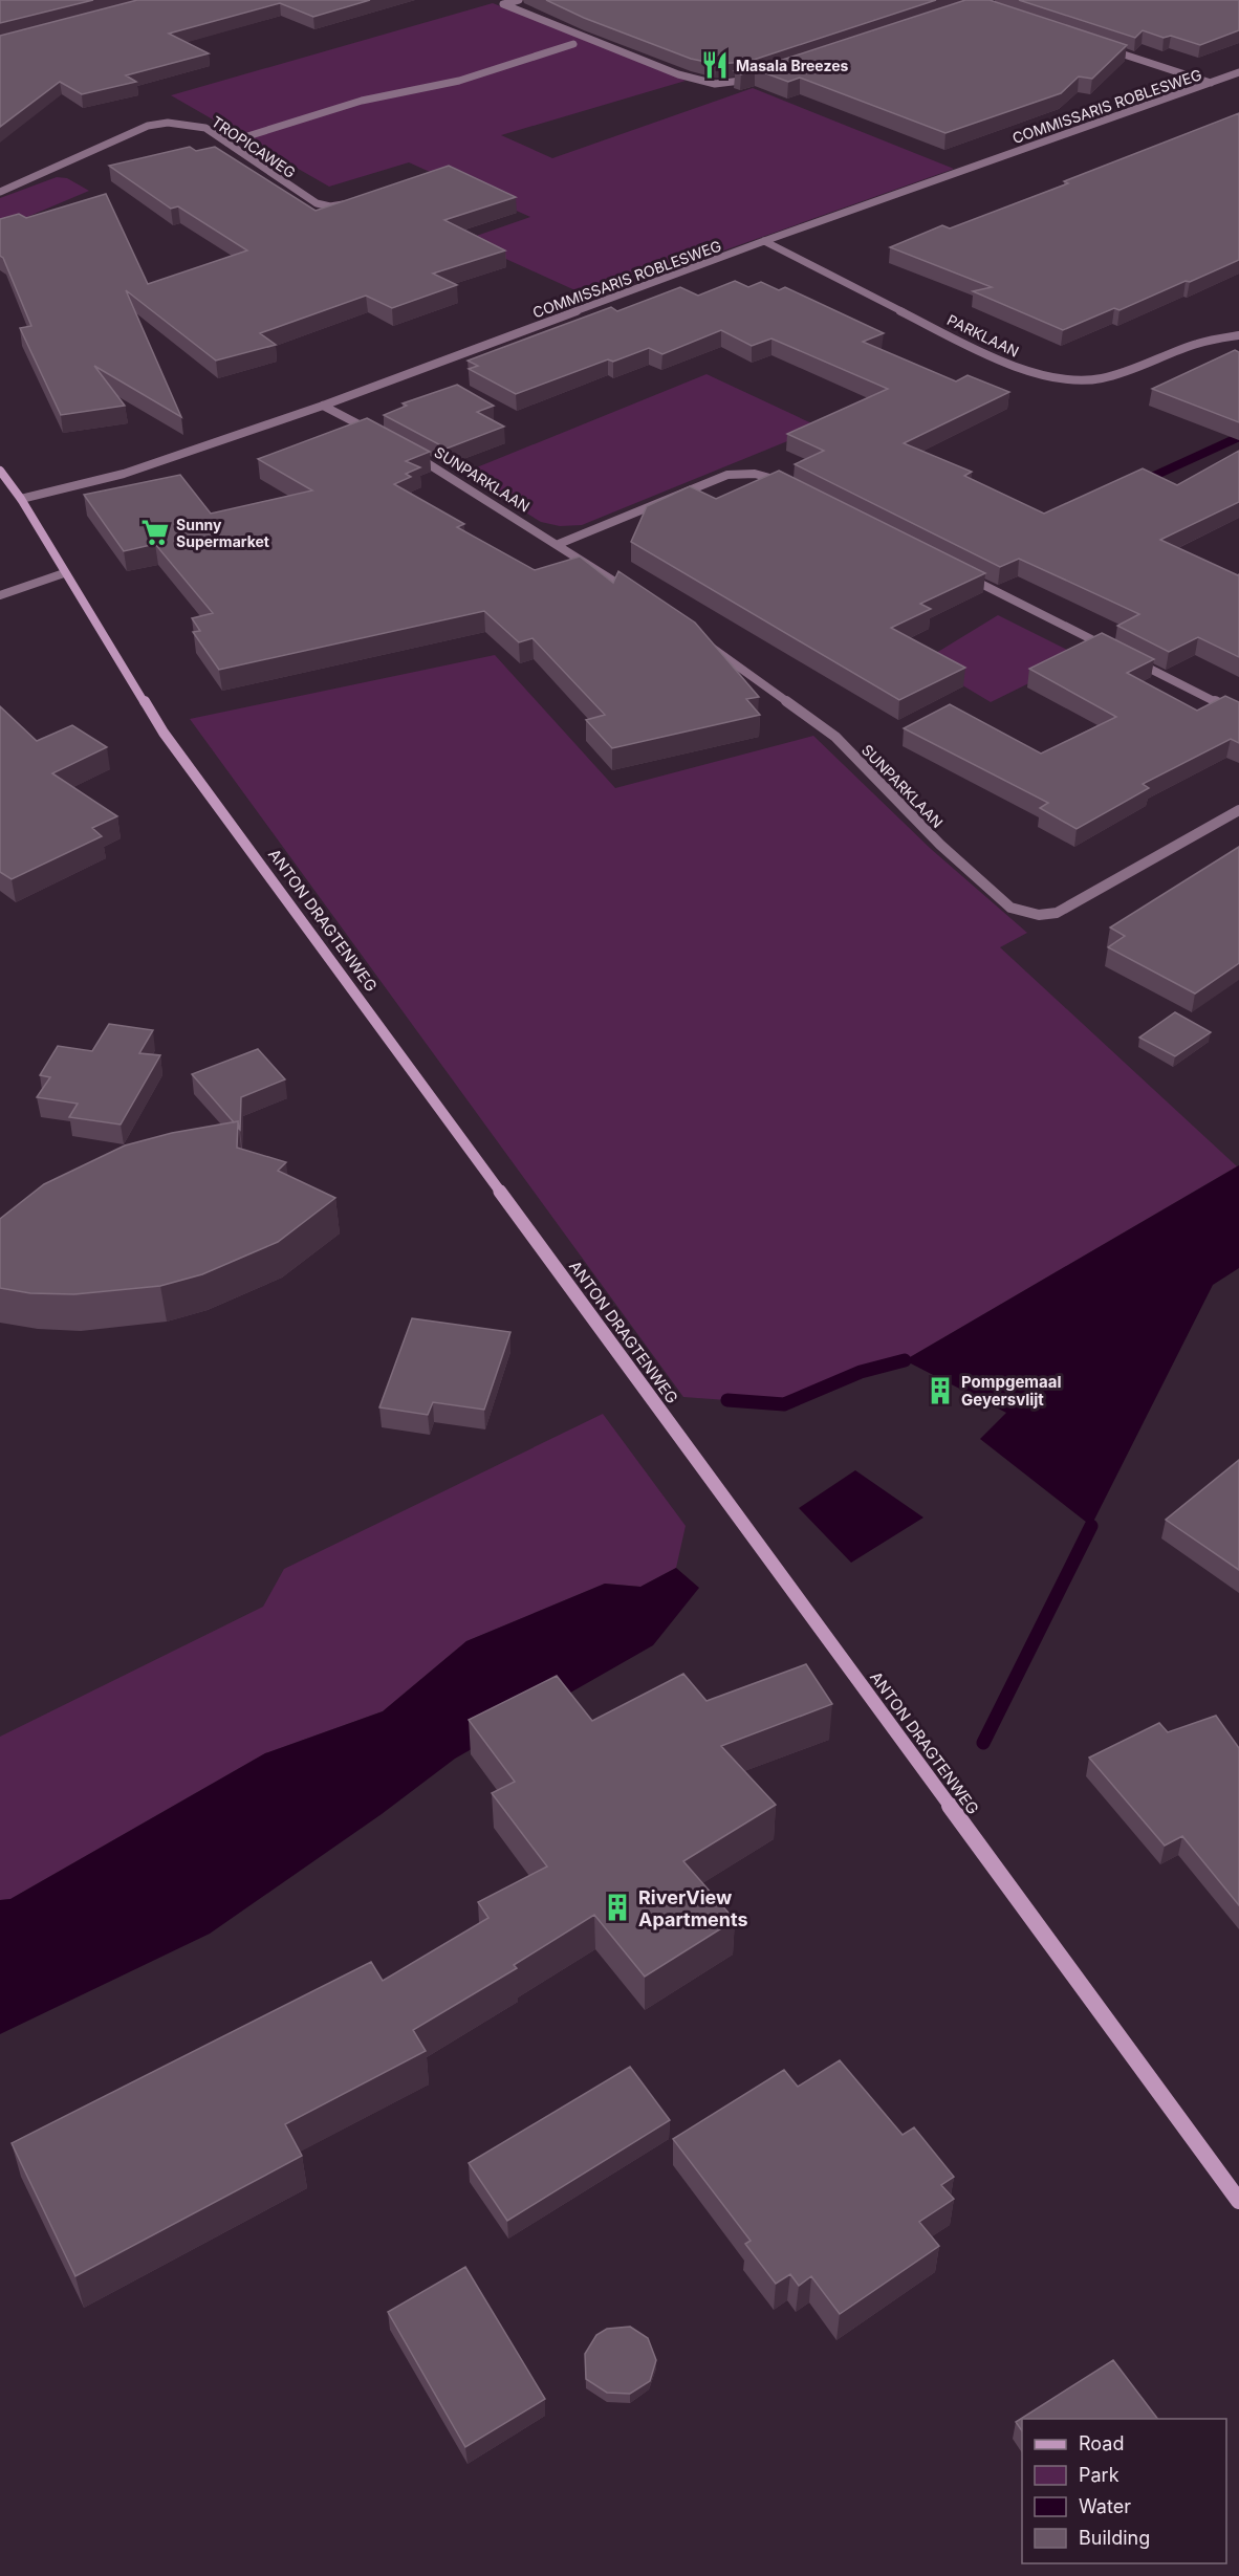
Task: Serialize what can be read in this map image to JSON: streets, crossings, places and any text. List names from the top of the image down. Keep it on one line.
{"streets":{"main road":["ANTON DRAGTENWEG"],"street":["COMMISSARIS ROBLESWEG","TROPICAWEG","PARKLAAN","SUNPARKLAAN"]},"crossings":[["COMMISSARIS ROBLESWEG","PARKLAAN"],["COMMISSARIS ROBLESWEG","ANTON DRAGTENWEG"]],"places":{"restaurant":["Masala Breezes"],"supermarket":["Sunny Supermarket"],"building":["Pompgemaal Geyersvlijt","RiverView Apartments"]},"legend":["Road","Park","Water","Building"]}
